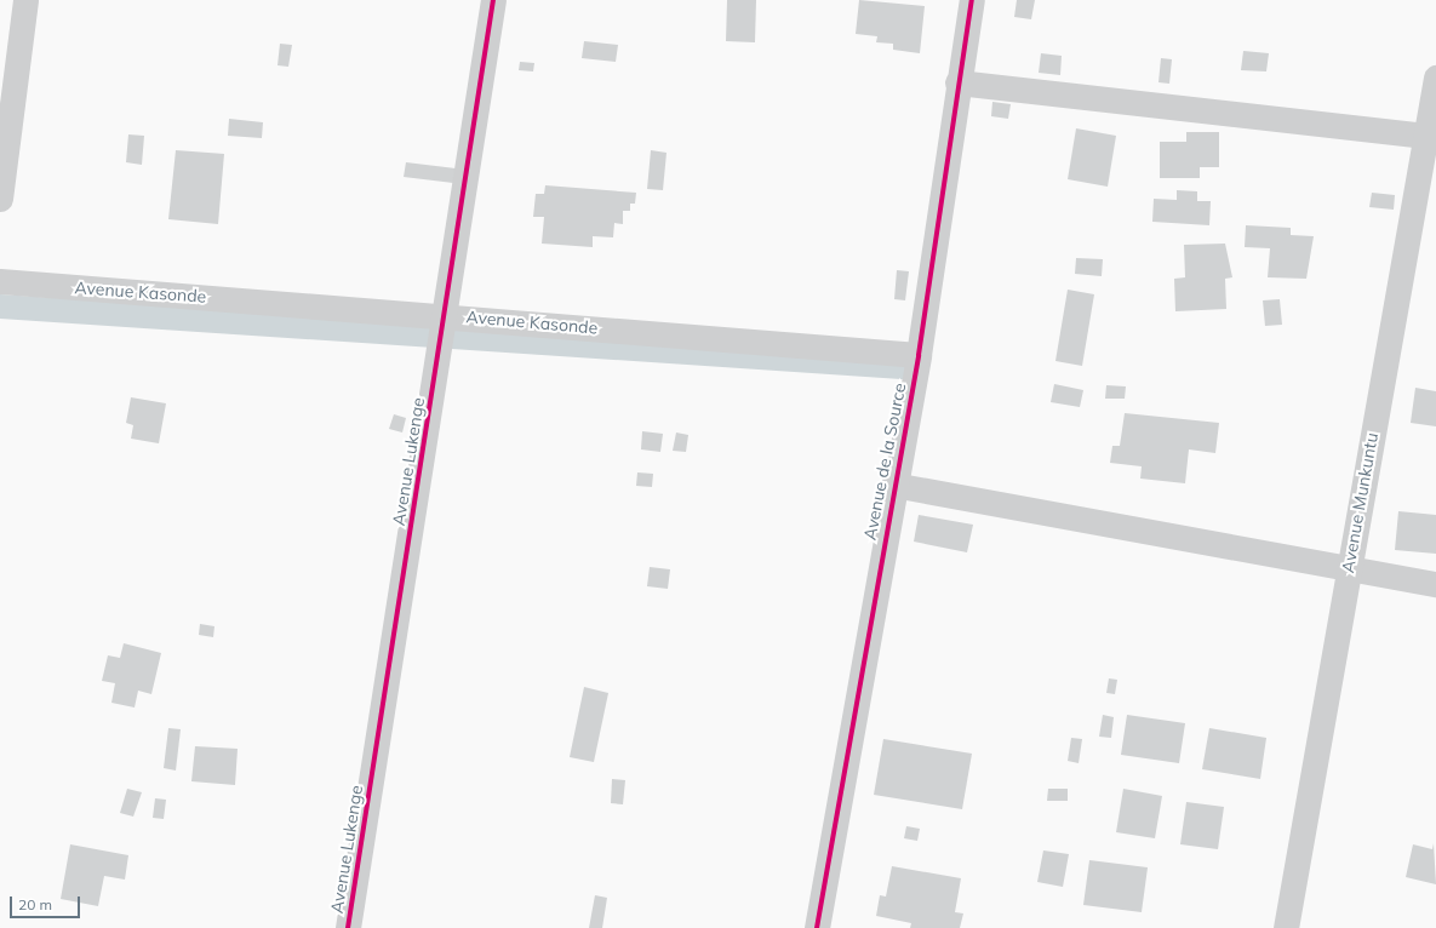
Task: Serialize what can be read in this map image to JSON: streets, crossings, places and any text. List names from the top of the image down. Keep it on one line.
{"streets":{"street":["Avenue Kasonde","Avenue Lukenge","Avenue de la Source","Avenue Munkuntu"]},"crossings":[["Avenue Kasonde","Avenue Lukenge"],["Avenue Kasonde","Avenue de la Source"]],"scale_bar":"20 m"}
